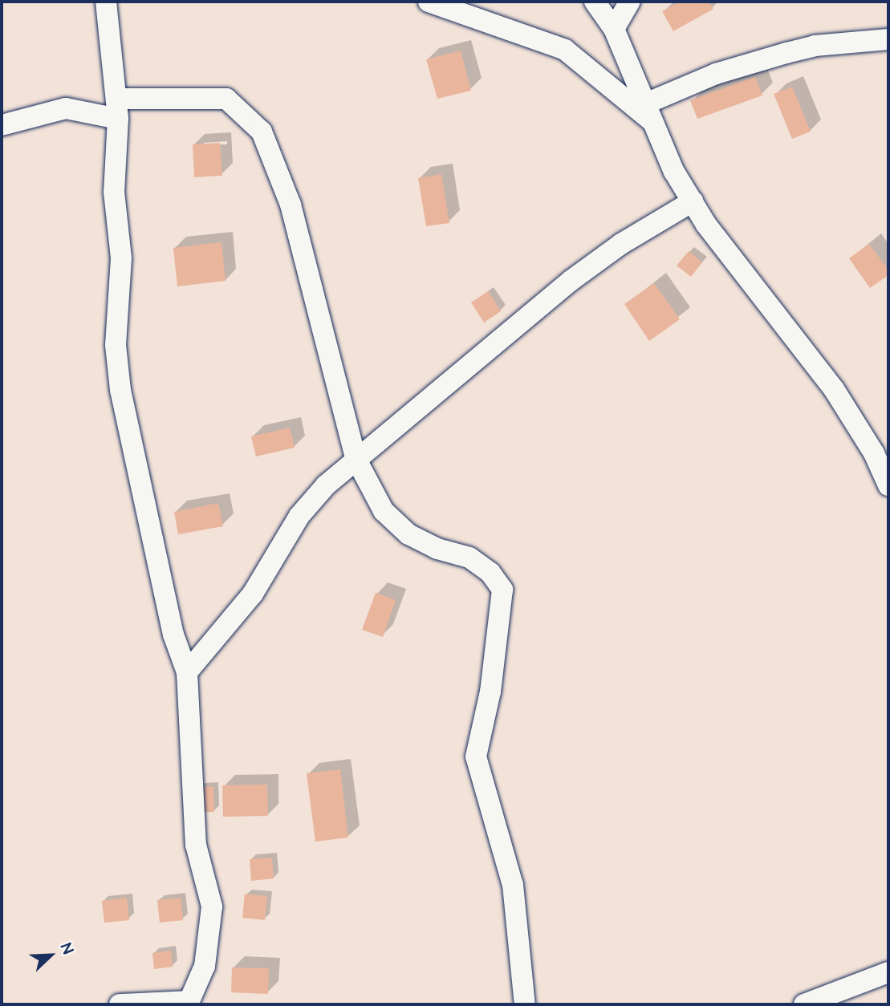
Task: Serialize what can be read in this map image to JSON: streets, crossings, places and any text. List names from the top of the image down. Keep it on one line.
{"north":"top right"}
